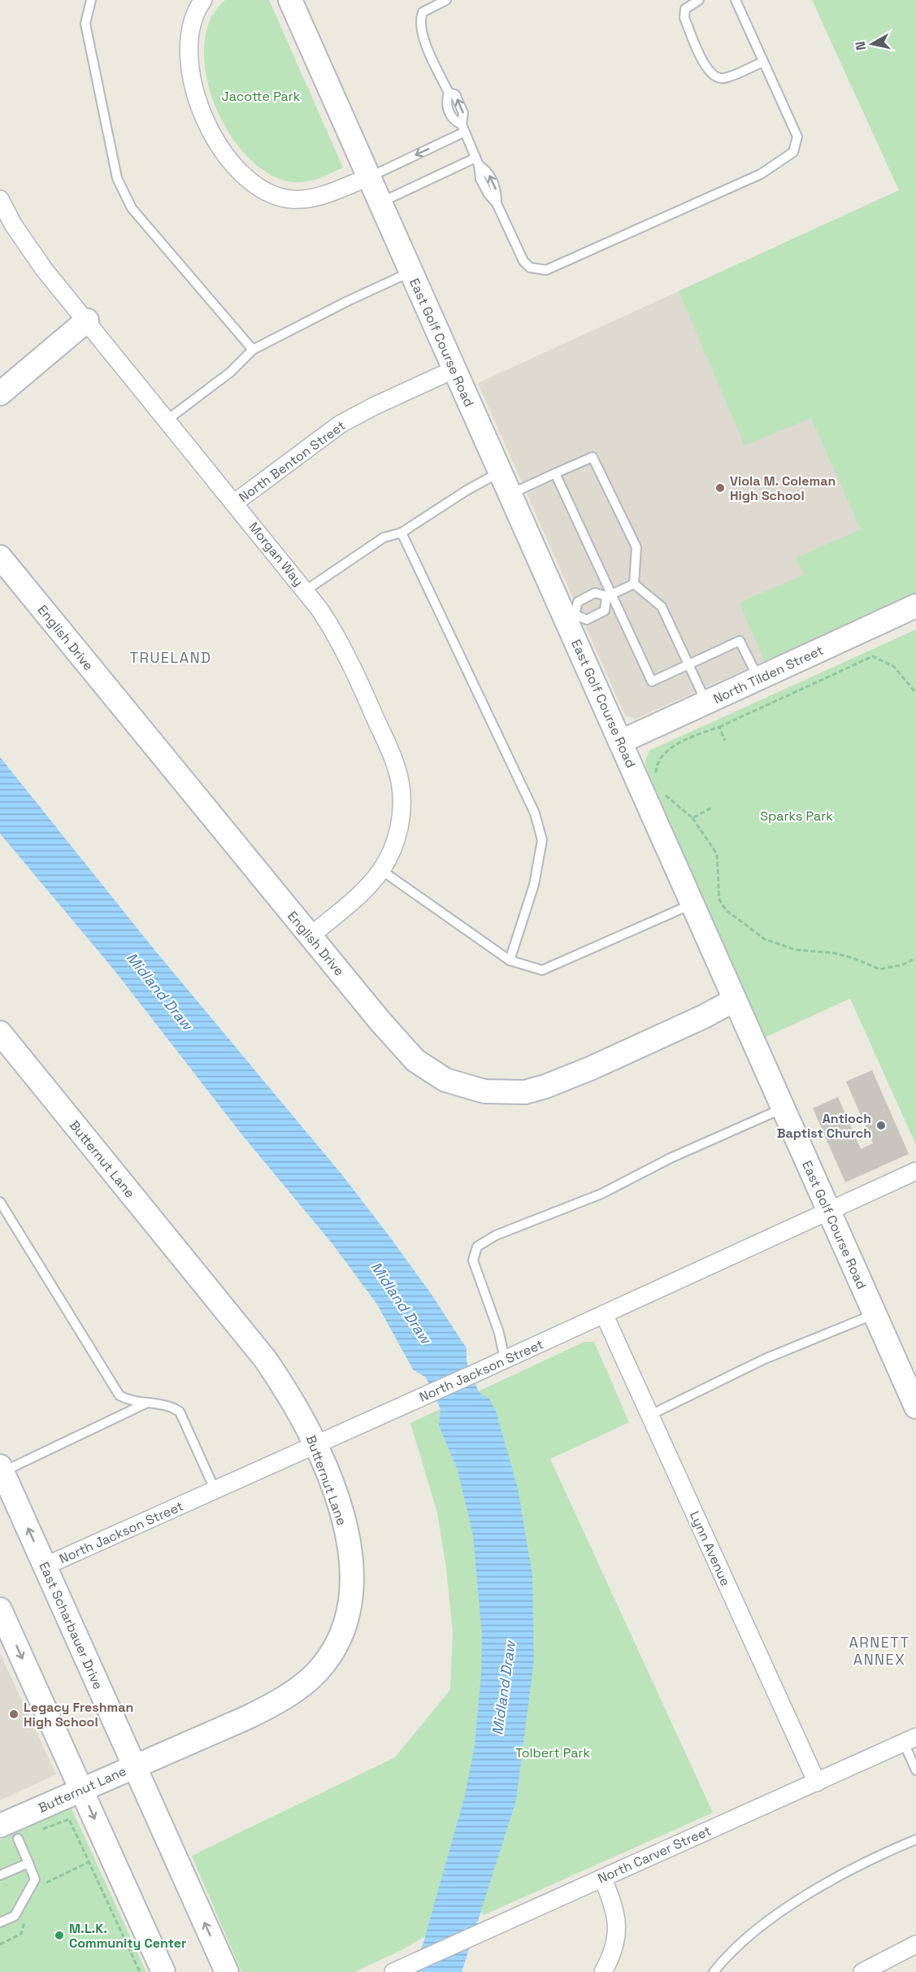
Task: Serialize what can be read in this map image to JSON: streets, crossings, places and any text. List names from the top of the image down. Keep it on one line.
{"streets":{"street":["East Golf Course Road","North Benton Street","Morgan Way","English Drive","North Tilden Street","Butternut Lane","North Jackson Street","Lynn Avenue","East Scharbauer Drive","North Carver Street"]},"crossings":[["East Golf Course Road","North Benton Street"],["East Golf Course Road","English Drive"],["East Golf Course Road","North Tilden Street"],["East Golf Course Road","North Jackson Street"],["North Benton Street","Morgan Way"],["Morgan Way","English Drive"],["Butternut Lane","North Jackson Street"],["Butternut Lane","East Scharbauer Drive"],["North Jackson Street","Lynn Avenue"],["North Jackson Street","East Scharbauer Drive"],["Lynn Avenue","North Carver Street"]],"districts":["TRUELAND","ARNETT ANNEX"],"water":["Midland Draw"],"parks":["Jacotte Park","Sparks Park","Tolbert Park"],"places":["Viola M. Coleman High School","Antioch Baptist Church","Legacy Freshman High School","M.L.K. Community Center"],"north":"left"}
